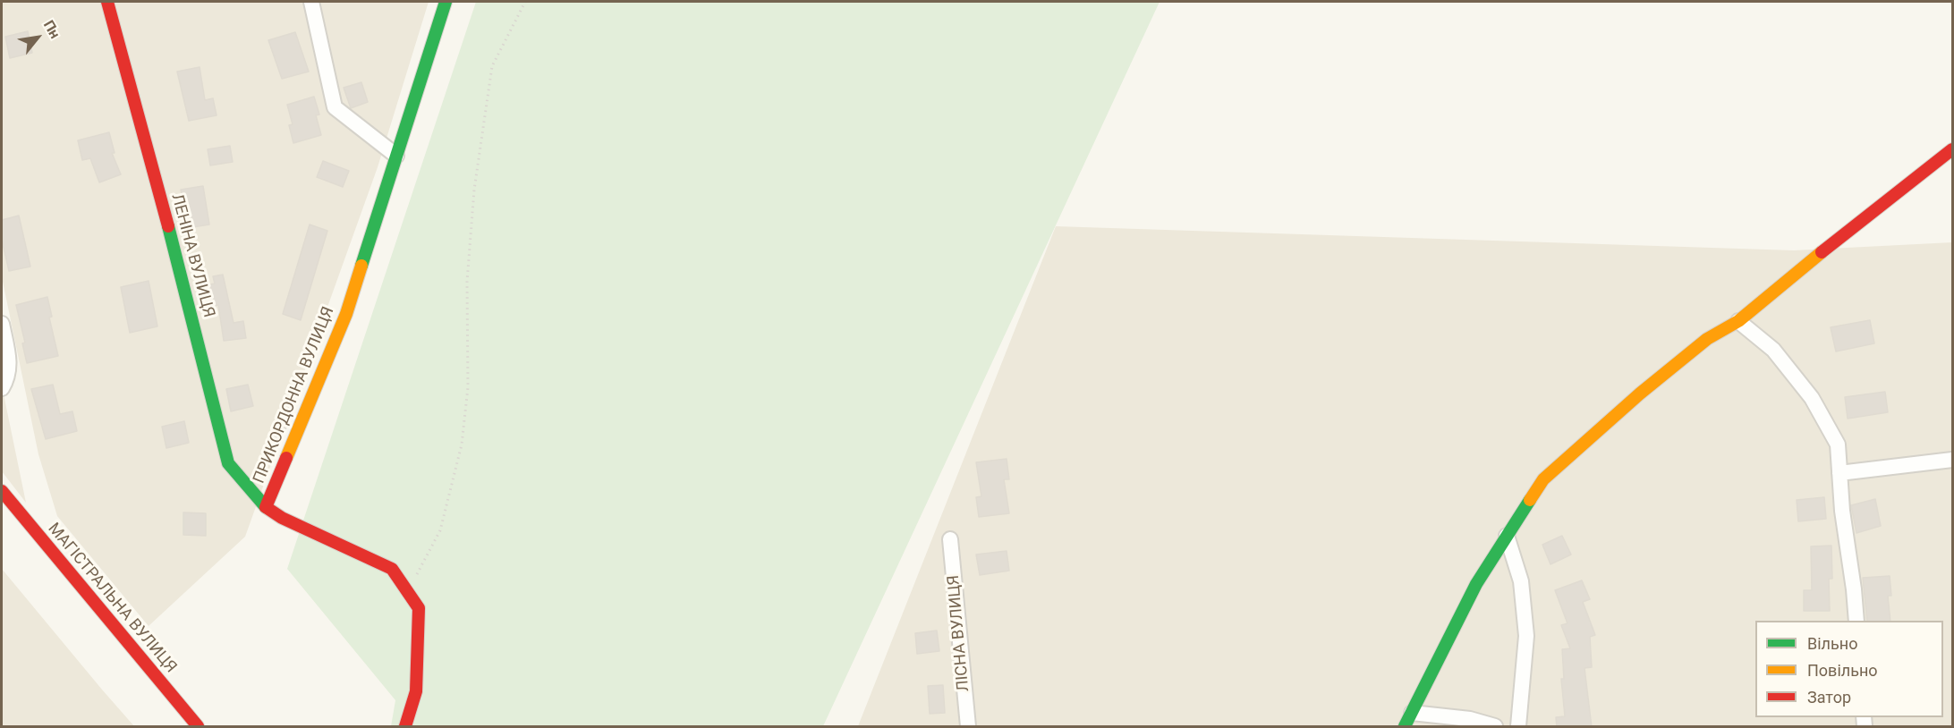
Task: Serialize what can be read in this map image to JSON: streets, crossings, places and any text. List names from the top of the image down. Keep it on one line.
{"streets":{"street":["ЛЕНІНА ВУЛИЦЯ","ПРИКОРДОННА ВУЛИЦЯ","МАГІСТРАЛЬНА ВУЛИЦЯ","ЛІСНА ВУЛИЦЯ"]},"crossings":[["ЛЕНІНА ВУЛИЦЯ","ПРИКОРДОННА ВУЛИЦЯ"]],"legend":["Вільно","Повільно","Затор"],"north":"top right"}
